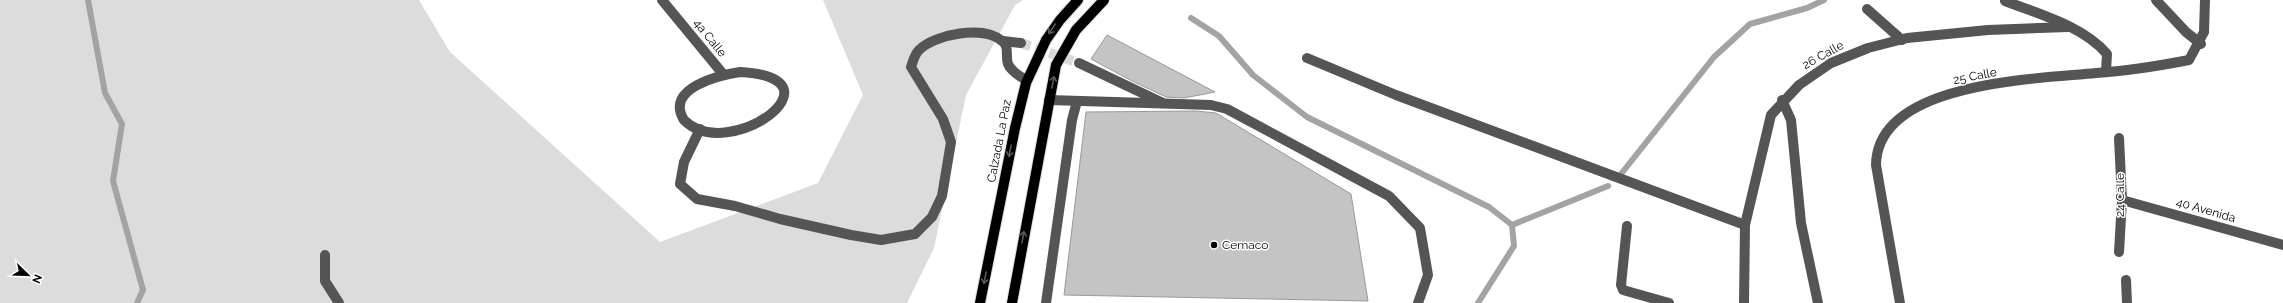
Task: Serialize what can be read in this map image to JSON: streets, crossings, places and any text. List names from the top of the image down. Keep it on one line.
{"streets":{"main road":["Calzada La Paz"],"street":["4a Calle","26 Calle","25 Calle","24 Calle","40 Avenida"]},"crossings":[["24 Calle","40 Avenida"]],"places":["Cemaco"],"north":"bottom right"}
